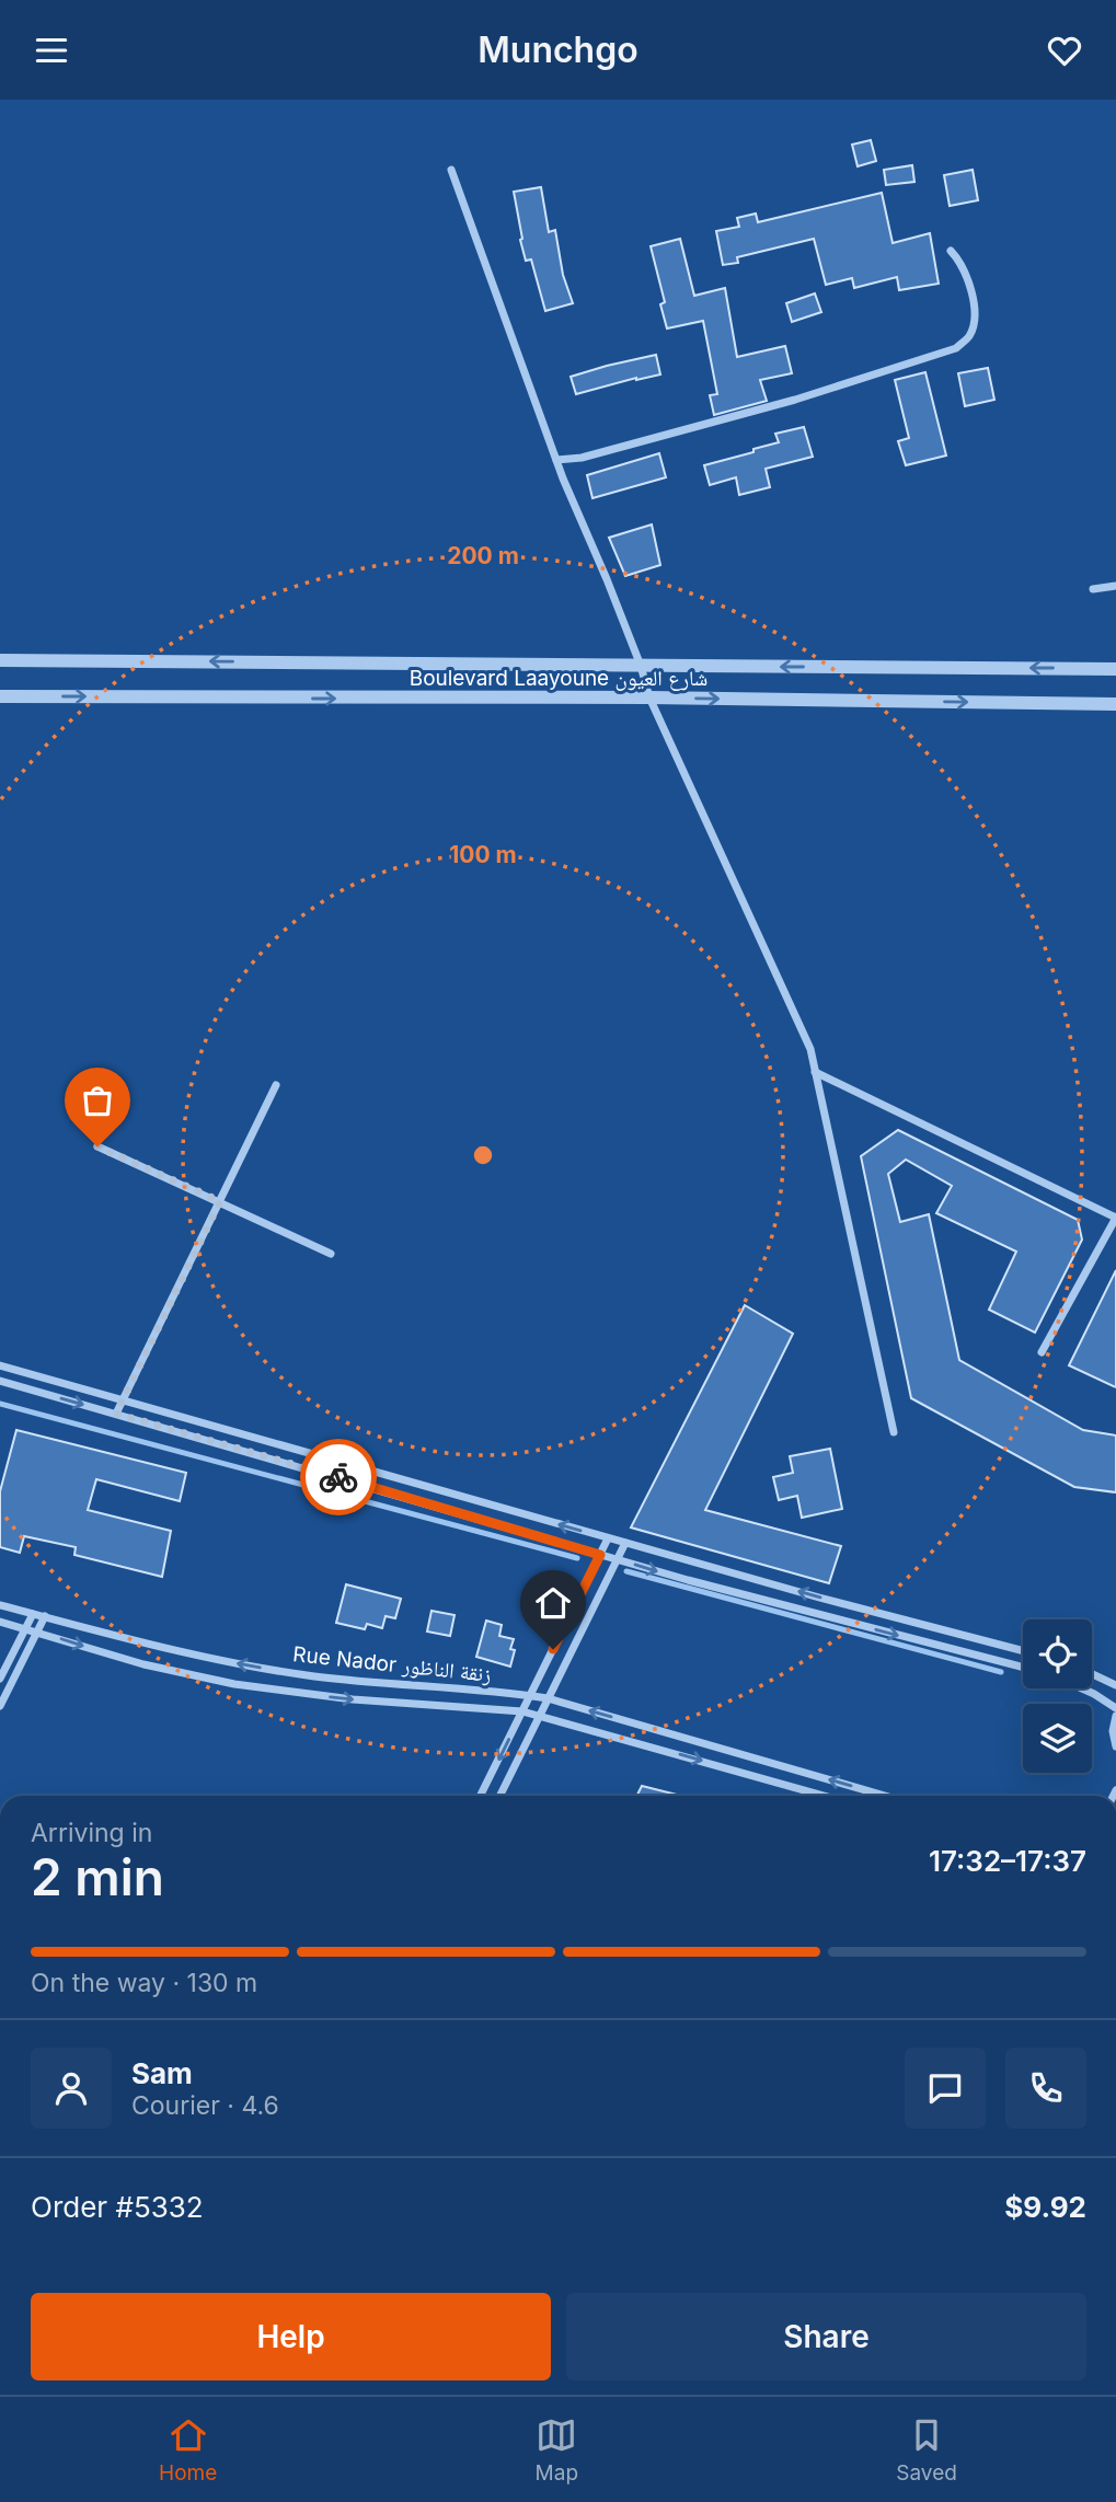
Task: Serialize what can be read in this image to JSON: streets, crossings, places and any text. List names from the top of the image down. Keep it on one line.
{"streets":{"street":["Boulevard Laayoune شارع العيون","Rue Nador زنقة الناظور"]},"page":{"header":"Munchgo","heading":["2 min","Arriving in","17:32–17:37"],"panel":["Sam","Courier · 4.6","Order #5332","$9.92"],"bar":"On the way · 130 m","buttons":["Help","Share"],"tabs":["Home","Map","Saved"]},"rings":["200 m","100 m"]}
